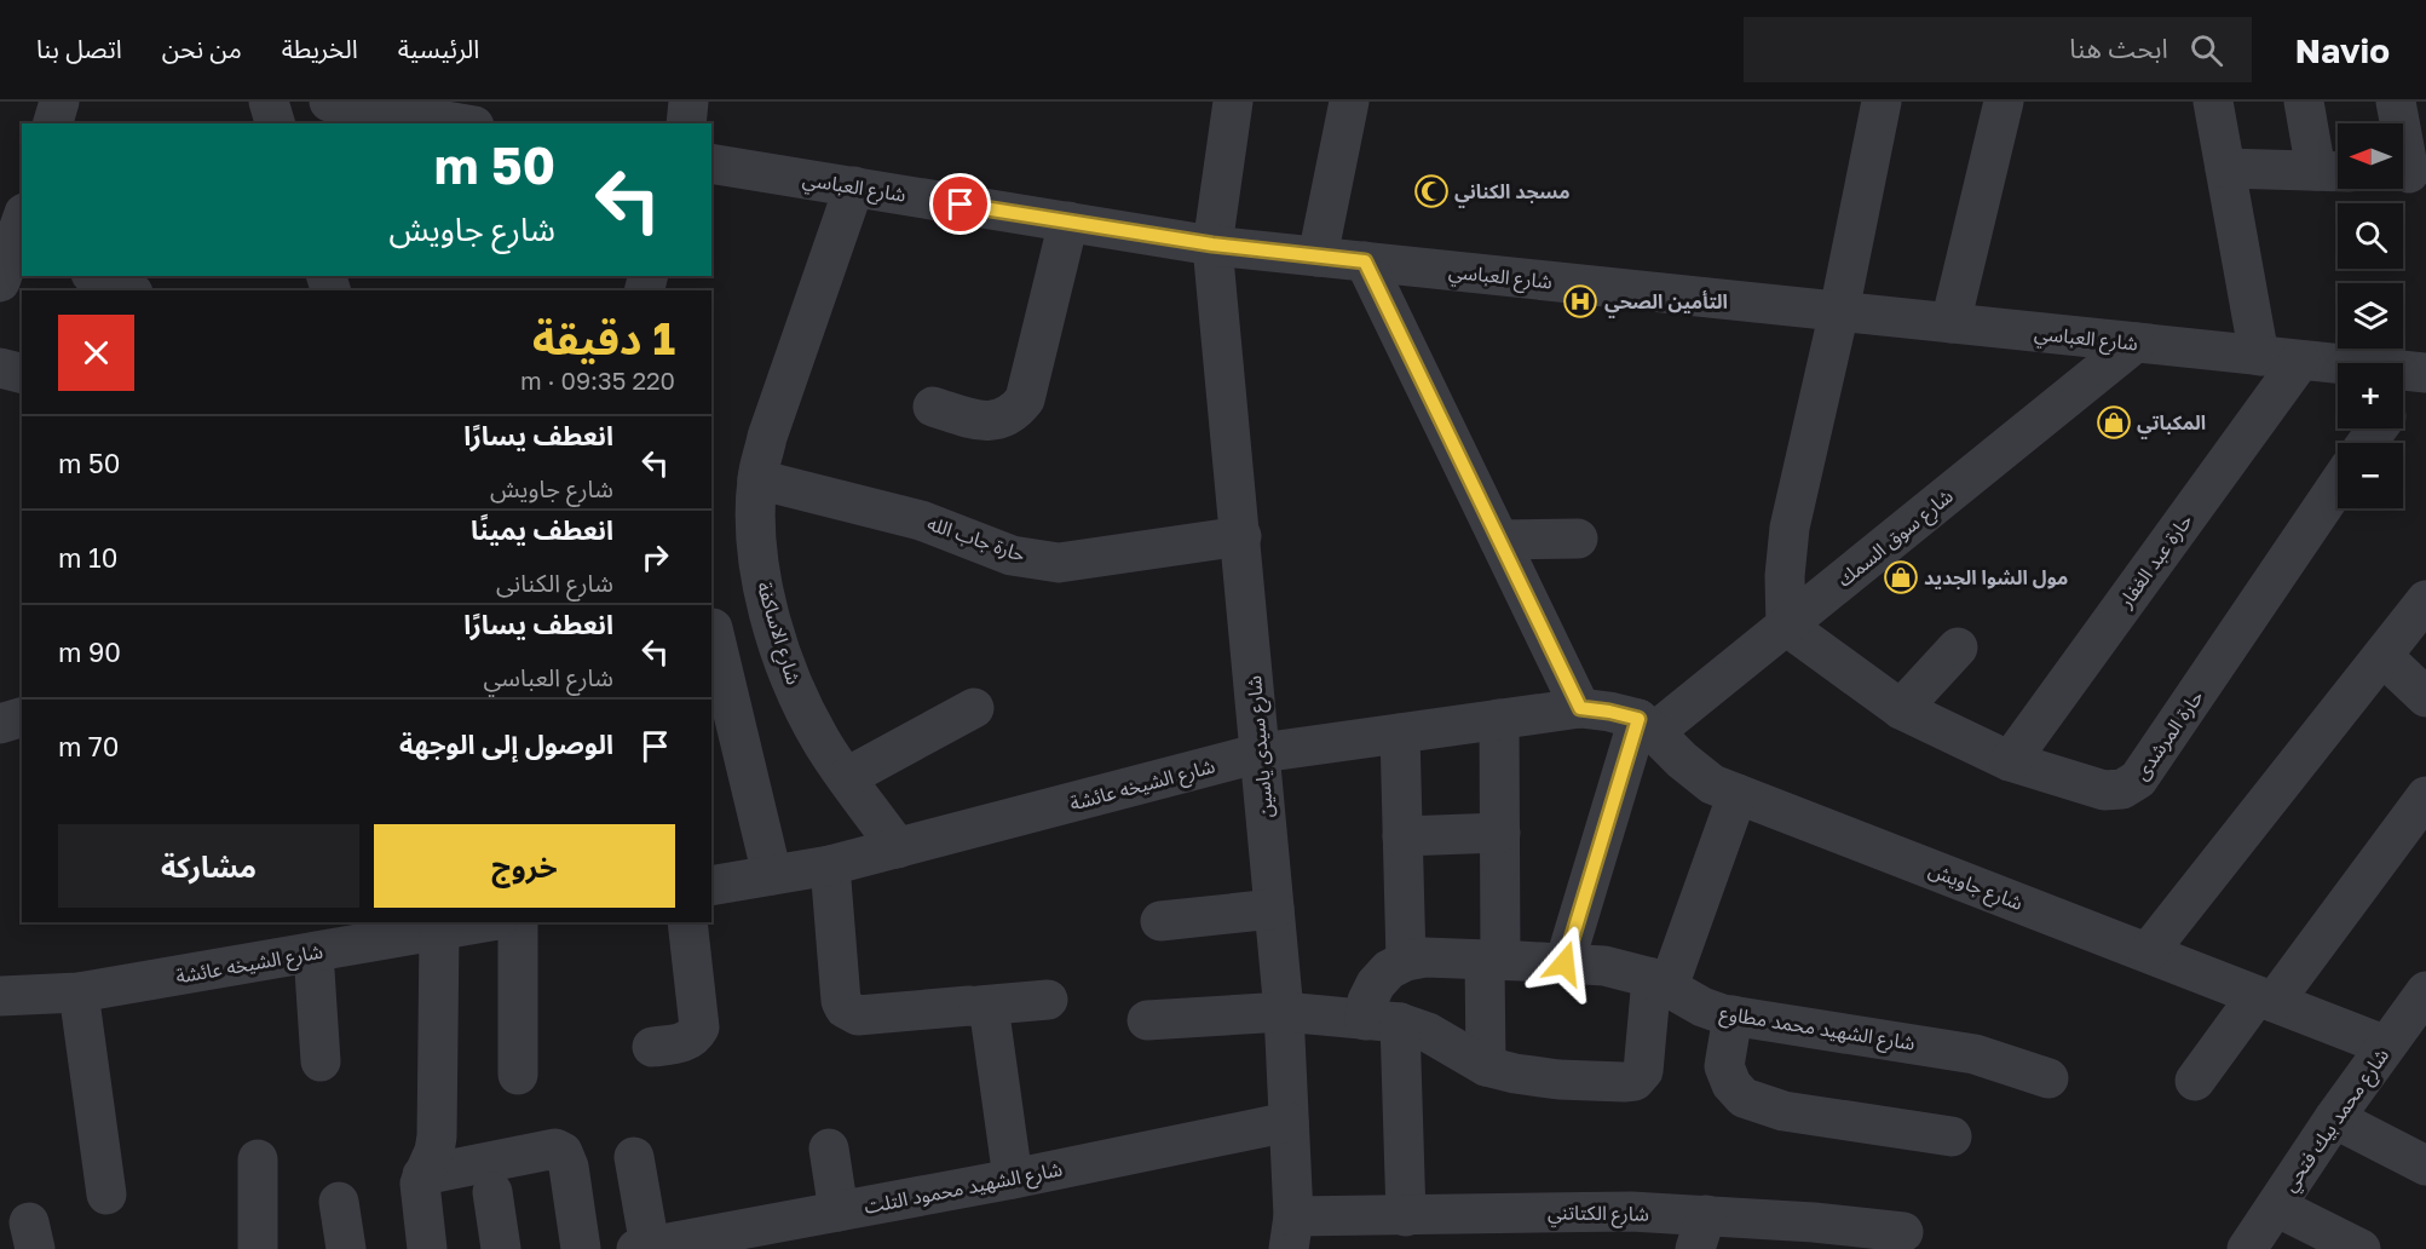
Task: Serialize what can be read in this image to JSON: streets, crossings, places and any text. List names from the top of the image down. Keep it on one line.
{"streets":{"street":["شارع العباسي","شارع سوق السمك","حارة جاب الله","حارة عبد الغفار","شارع الاساكفة","حارة المرشدى","شارع سيدى ياسين","شارع الشيخه عائشة","شارع جاويش","شارع الشهيد محمد مطاوع","شارع محمد بيك فتحي","شارع الشهيد محمود التلت","شارع الكتاتني"]},"crossings":[["شارع العباسي","شارع سوق السمك"],["شارع العباسي","حارة عبد الغفار"],["شارع العباسي","شارع الاساكفة"],["شارع العباسي","شارع سيدى ياسين"],["شارع سوق السمك","حارة المرشدى"],["شارع سوق السمك","شارع جاويش"],["حارة جاب الله","شارع الاساكفة"],["حارة جاب الله","شارع سيدى ياسين"],["حارة عبد الغفار","حارة المرشدى"],["شارع الاساكفة","شارع الشيخه عائشة"],["شارع سيدى ياسين","شارع الشيخه عائشة"],["شارع سيدى ياسين","شارع الشهيد محمود التلت"],["شارع سيدى ياسين","شارع الكتاتني"],["شارع جاويش","شارع محمد بيك فتحي"]],"places":{"mosque":["مسجد الكناني"],"hospital":["التأمين الصحي"],"shop":["المكباتي","مول الشوا الجديد"]},"north":"left","page":{"header":"Navio","search":"ابحث هنا","nav":["الرئيسية","الخريطة","من نحن","اتصل بنا"],"map_buttons":["+","−"],"turn":["50 m","شارع جاويش"],"heading":["1 دقيقة","220 m · 09:35"],"list":[{"name":"انعطف يسارًا","note":"شارع جاويش","value":"50 m"},{"name":"انعطف يمينًا","note":"شارع الكنانى","value":"10 m"},{"name":"انعطف يسارًا","note":"شارع العباسي","value":"90 m"},{"name":"الوصول إلى الوجهة","value":"70 m"}],"buttons":["خروج","مشاركة"]}}
